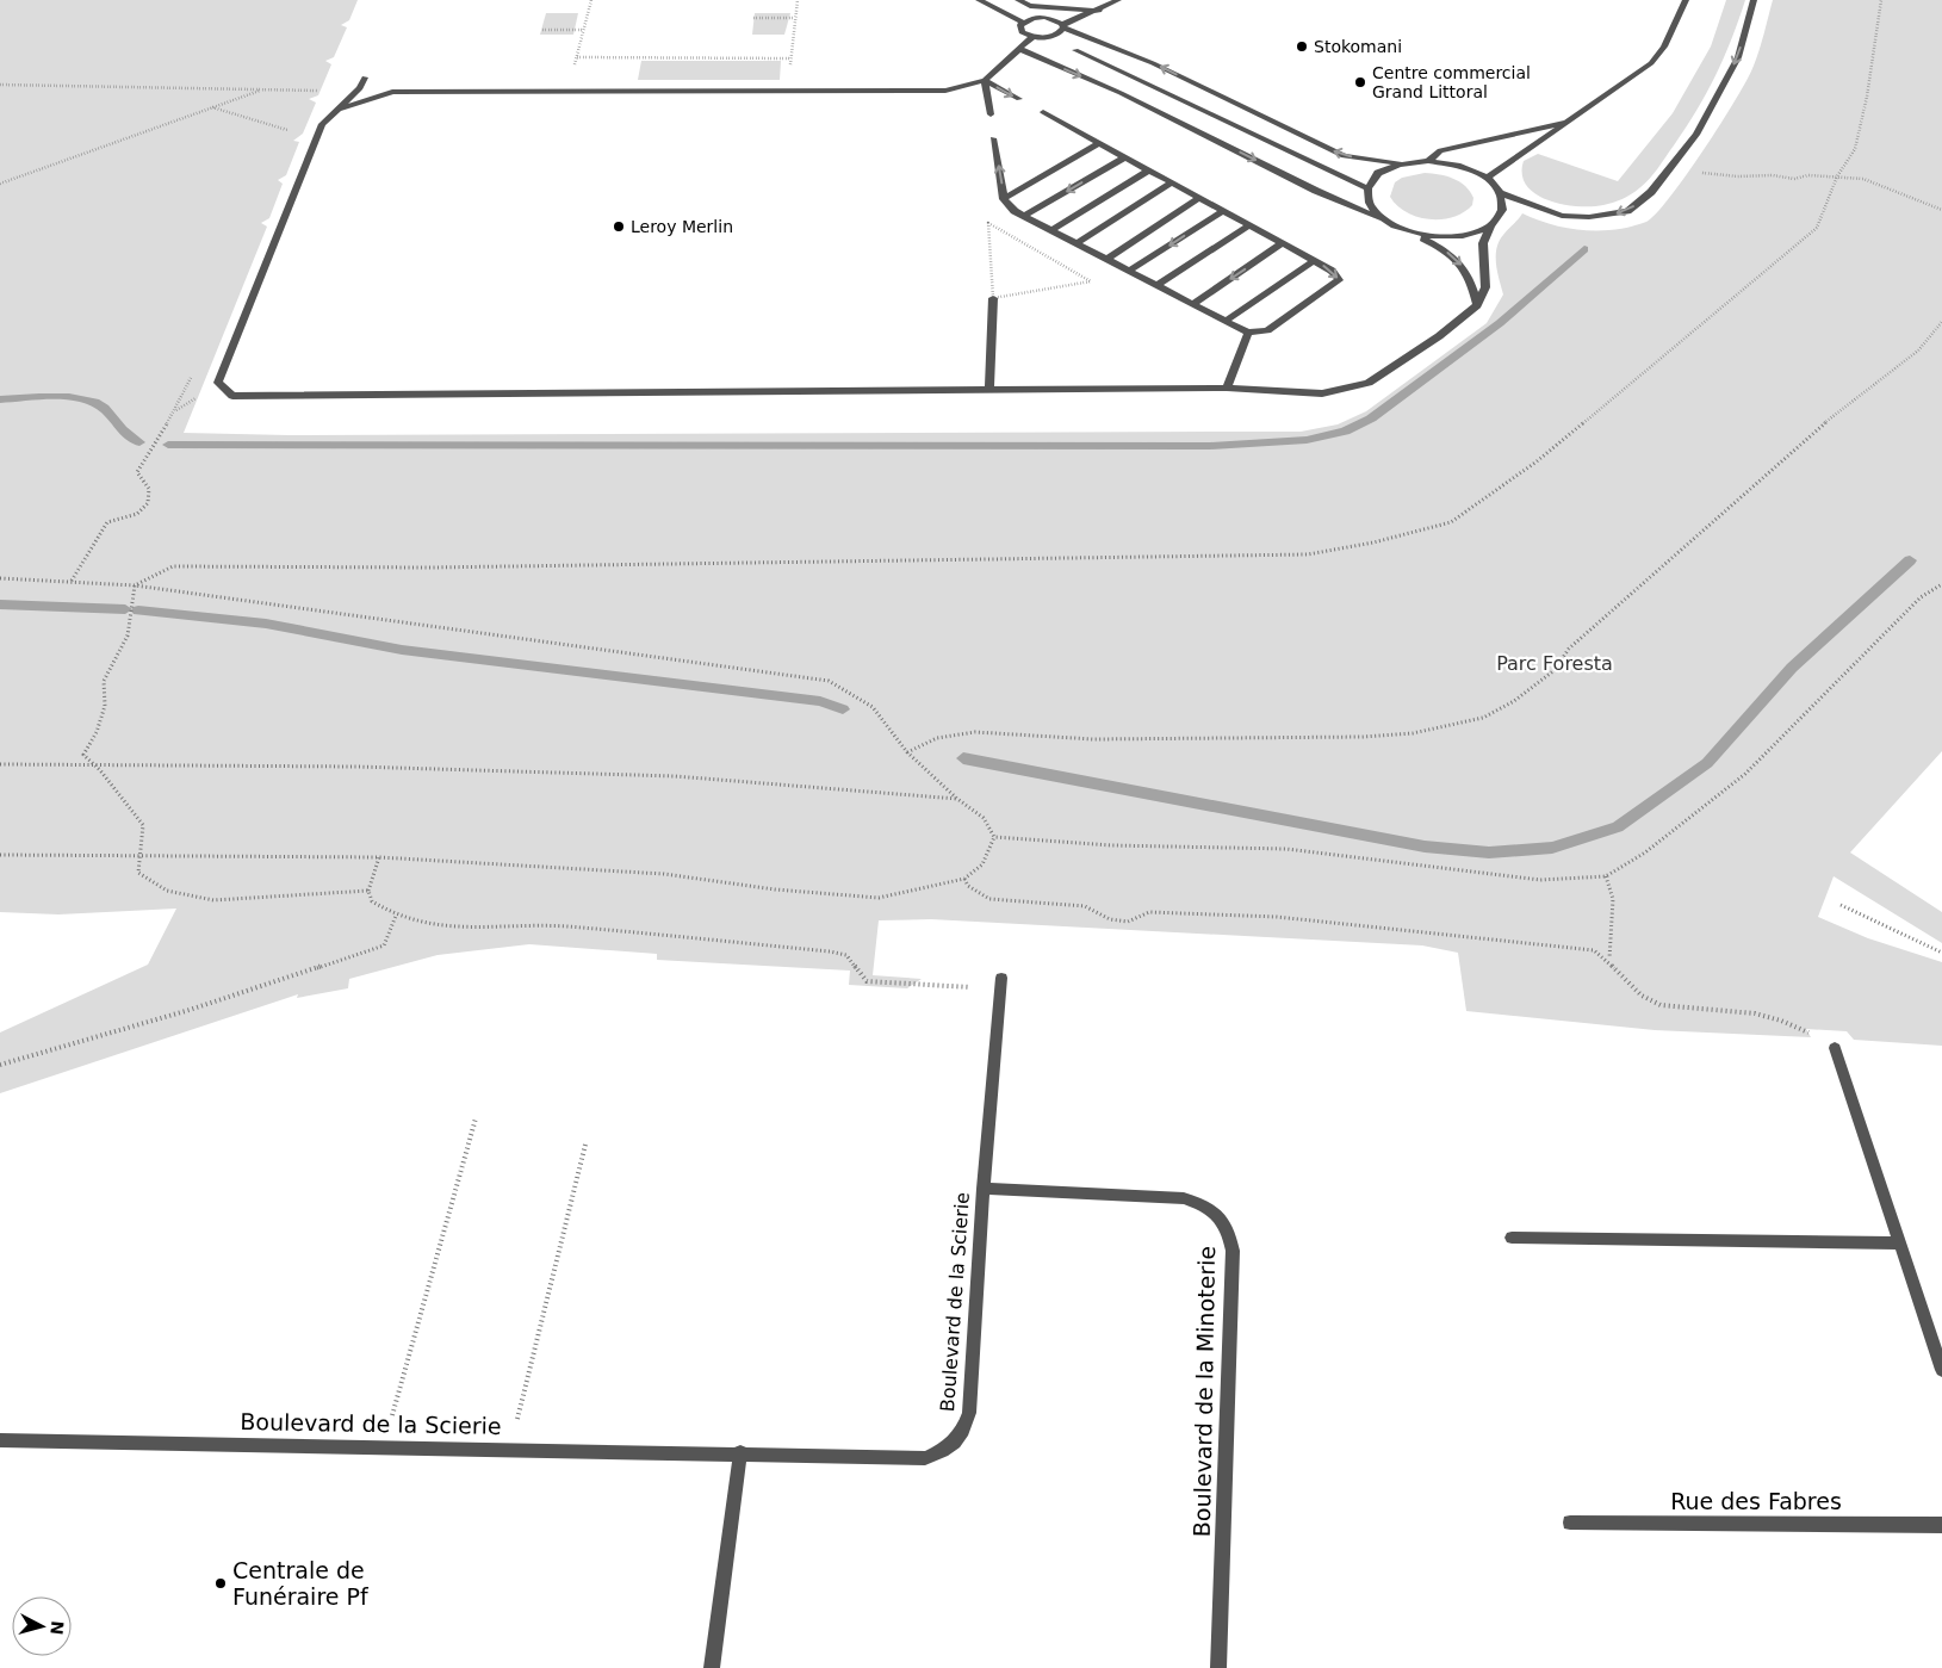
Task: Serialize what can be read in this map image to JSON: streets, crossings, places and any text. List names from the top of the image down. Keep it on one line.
{"streets":{"street":["Boulevard de la Scierie","Boulevard de la Minoterie","Rue des Fabres"]},"crossings":[["Boulevard de la Scierie","Boulevard de la Minoterie"]],"parks":["Parc Foresta"],"places":["Stokomani","Centre commercial Grand Littoral","Leroy Merlin","Centrale de Funéraire Pf"],"north":"right"}
